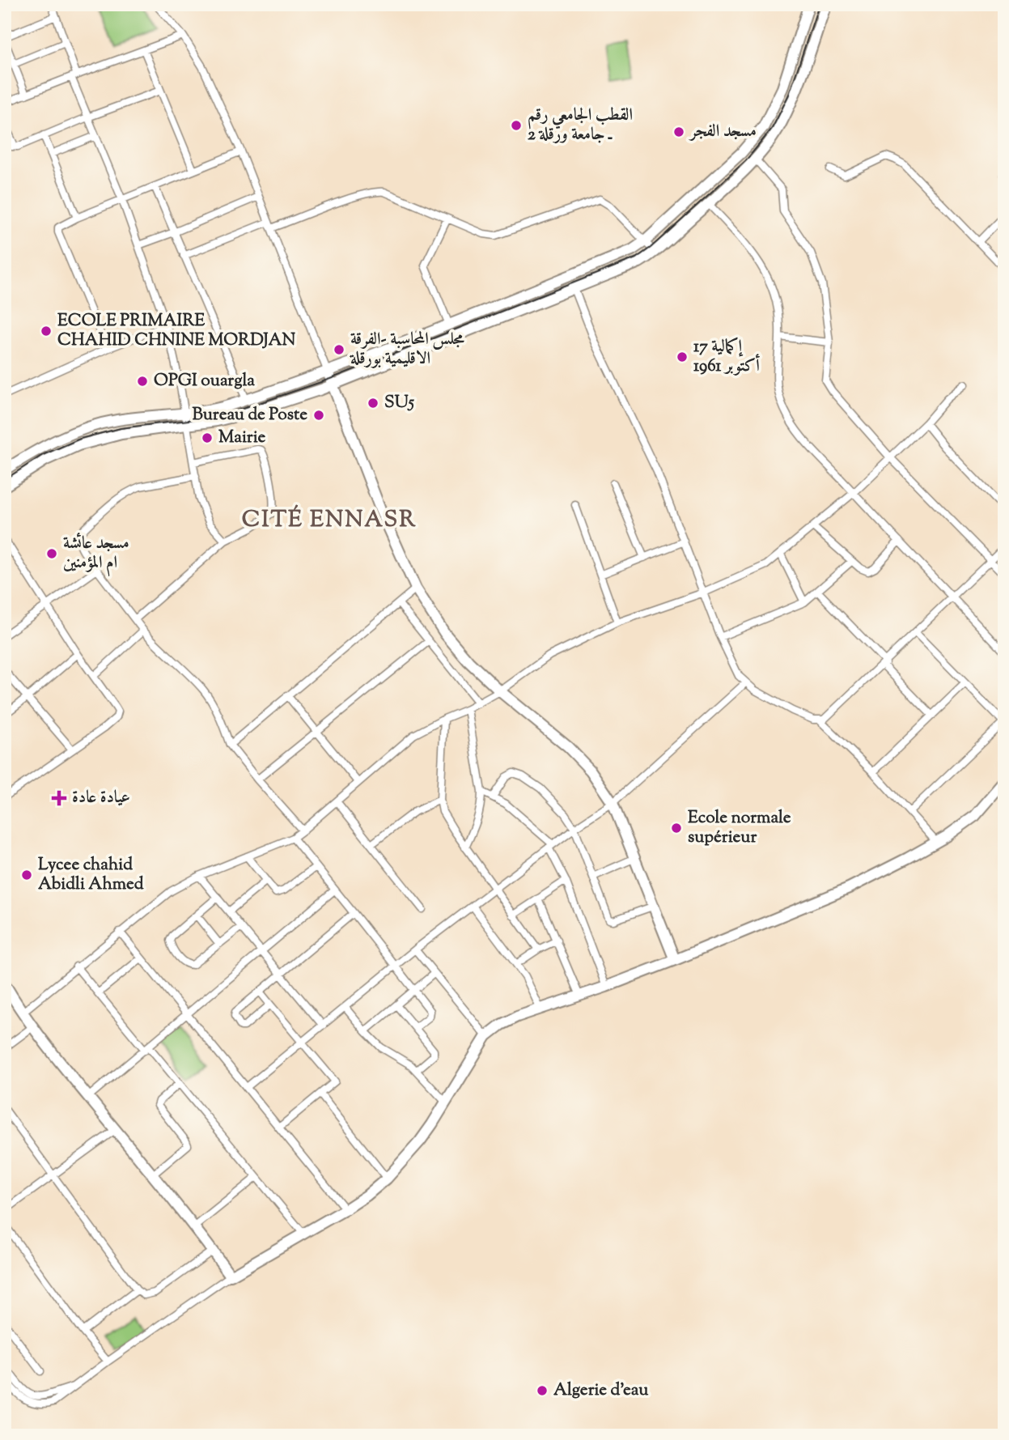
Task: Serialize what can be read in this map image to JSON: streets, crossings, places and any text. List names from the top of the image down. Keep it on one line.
{"districts":["CITÉ ENNASR"],"places":{"other":["القطب الجامعي رقم 2 ـ جامعة ورقلة","مسجد الفجر","ECOLE PRIMAIRE CHAHID CHNINE MORDJAN","مجلس المحاسبة -الفرقة الاقليمية بورقلة","إكمالية 17 أكتوبر 1961","OPGI ouargla","SU5","Bureau de Poste","Mairie","مسجد عائشة ام المؤمنين","Ecole normale supérieur","Lycee chahid Abidli Ahmed","Algerie d'eau"],"health":["عيادة عادة"]}}
